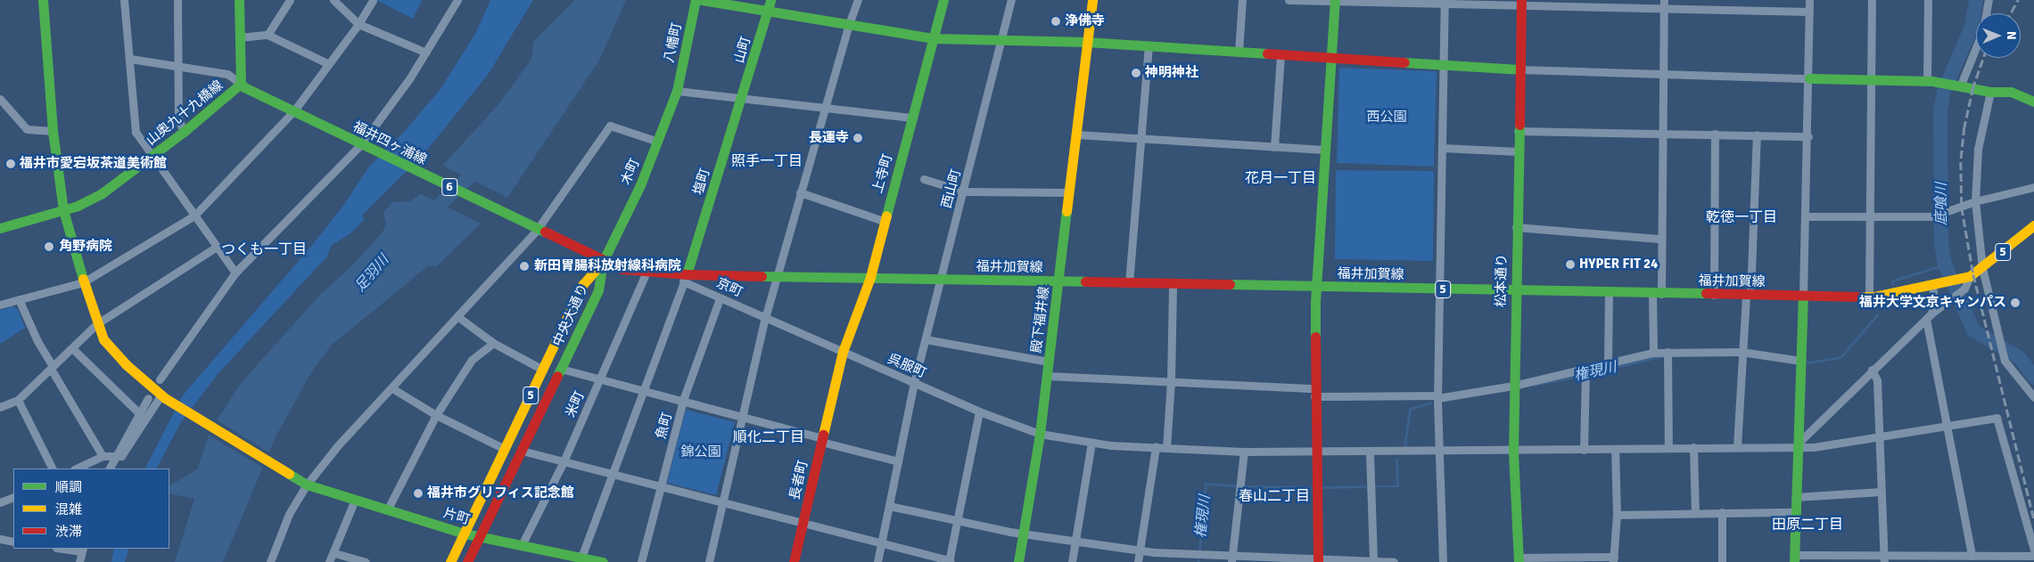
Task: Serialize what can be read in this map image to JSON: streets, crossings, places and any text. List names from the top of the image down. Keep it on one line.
{"streets":{"street":["八幡町","山町","山奥九十九橋線","福井四ヶ浦線","木町","上寺町","塩町","6","西山町","5","福井加賀線","松本通り","京町","中央大通り","殿下福井線","呉服町","米町","魚町","長者町","片町"]},"crossings":[["八幡町","木町"],["山町","塩町"],["山奥九十九橋線","福井四ヶ浦線"],["山奥九十九橋線","片町"],["福井四ヶ浦線","木町"],["福井四ヶ浦線","京町"],["福井四ヶ浦線","中央大通り"],["木町","京町"],["木町","中央大通り"],["上寺町","福井加賀線"],["上寺町","呉服町"],["上寺町","長者町"],["塩町","福井加賀線"],["塩町","京町"],["西山町","福井加賀線"],["西山町","呉服町"],["福井加賀線","松本通り"],["福井加賀線","京町"],["福井加賀線","殿下福井線"],["松本通り","呉服町"],["京町","中央大通り"],["京町","呉服町"],["京町","米町"],["京町","魚町"],["中央大通り","片町"],["殿下福井線","呉服町"],["呉服町","長者町"],["米町","片町"]],"districts":["照手一丁目","花月一丁目","乾徳一丁目","つくも一丁目","順化二丁目","春山二丁目","田原二丁目"],"water":["底喰川","足羽川","権現川"],"parks":["西公園","錦公園"],"places":["浄佛寺","神明神社","長運寺","福井市愛宕坂茶道美術館","角野病院","HYPER FIT 24","新田胃腸科放射線科病院","福井大学文京キャンパス","福井市グリフィス記念館"],"legend":["順調","混雑","渋滞"],"north":"right"}
